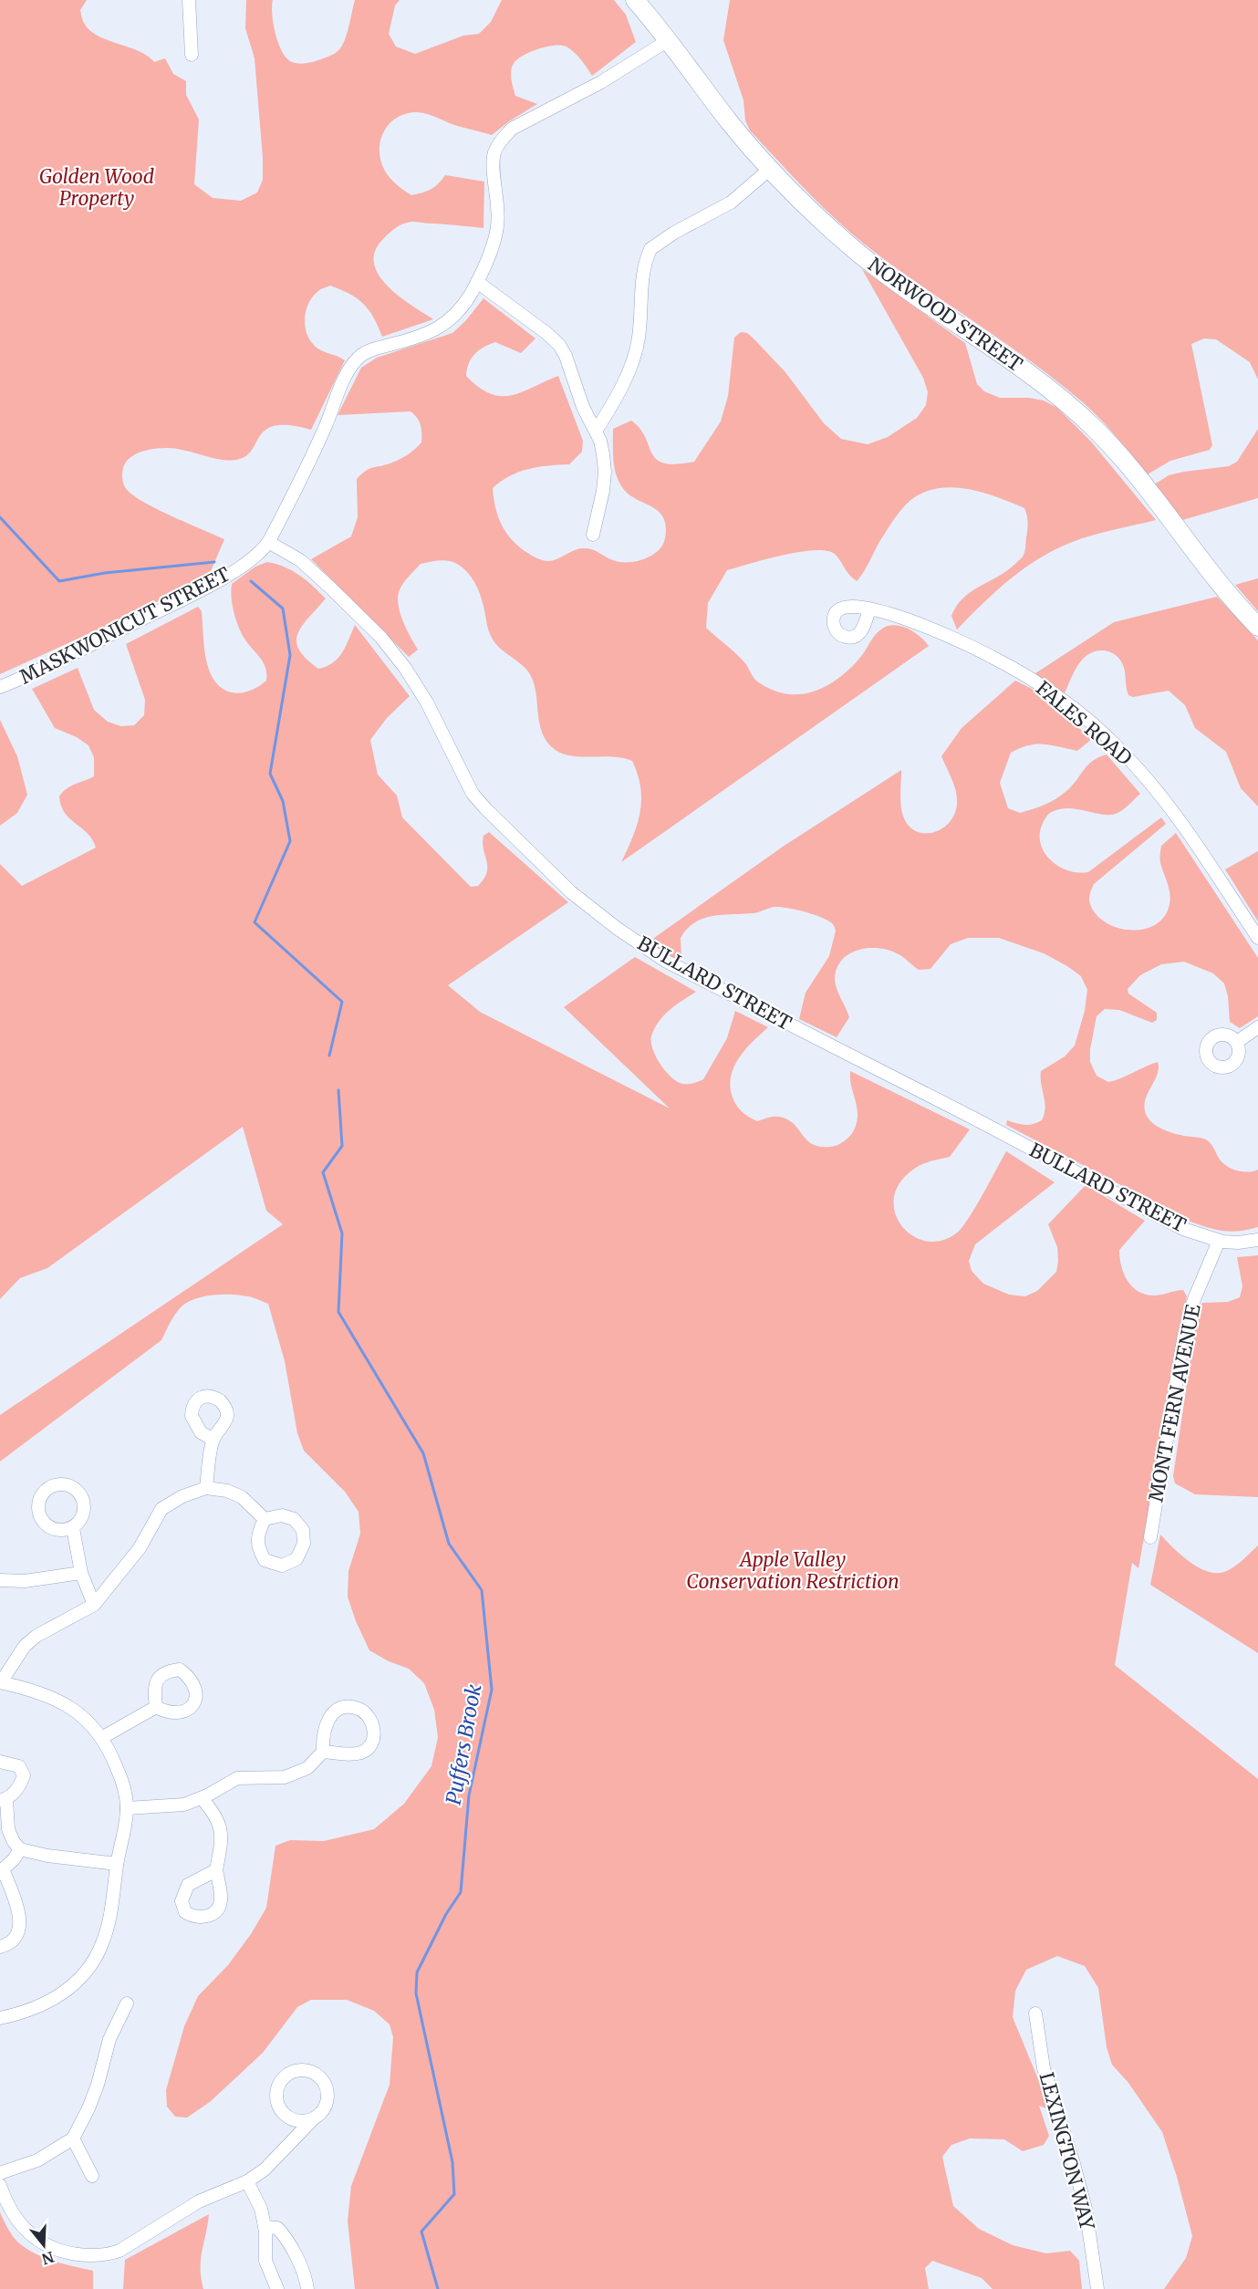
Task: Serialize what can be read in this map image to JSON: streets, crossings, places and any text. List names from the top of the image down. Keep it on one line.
{"streets":{"main road":["NORWOOD STREET"],"street":["MASKWONICUT STREET","FALES ROAD","BULLARD STREET","MONT FERN AVENUE","LEXINGTON WAY"]},"crossings":[["NORWOOD STREET","MASKWONICUT STREET"],["MASKWONICUT STREET","BULLARD STREET"],["BULLARD STREET","MONT FERN AVENUE"]],"water":["Puffers Brook"],"parks":["Golden Wood Property","Apple Valley Conservation Restriction"],"north":"bottom"}
